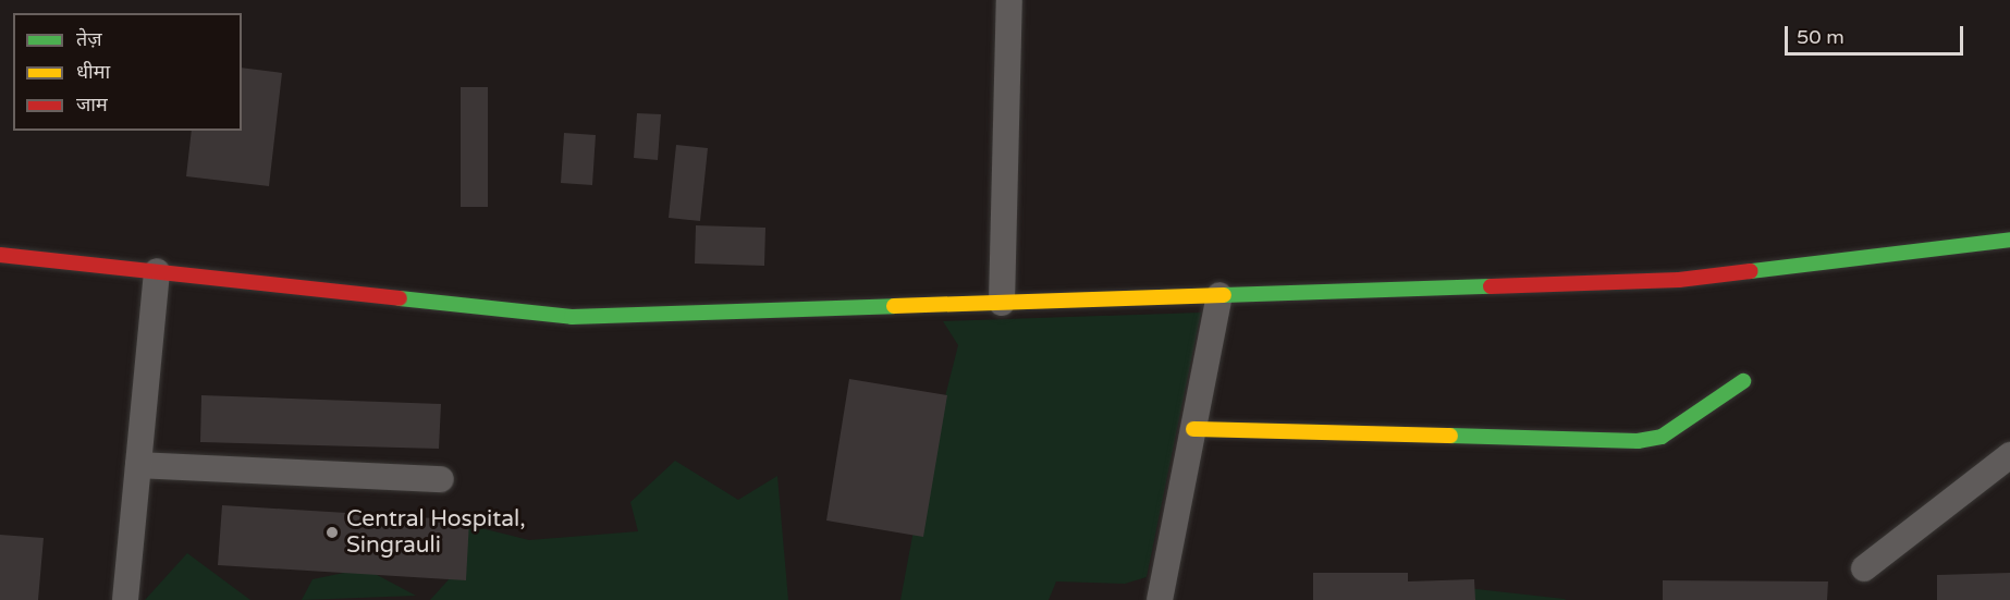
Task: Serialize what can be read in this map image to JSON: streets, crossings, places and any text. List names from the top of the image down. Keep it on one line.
{"places":["Central Hospital, Singrauli"],"legend":["तेज़","धीमा","जाम"],"scale_bar":"50 m"}
